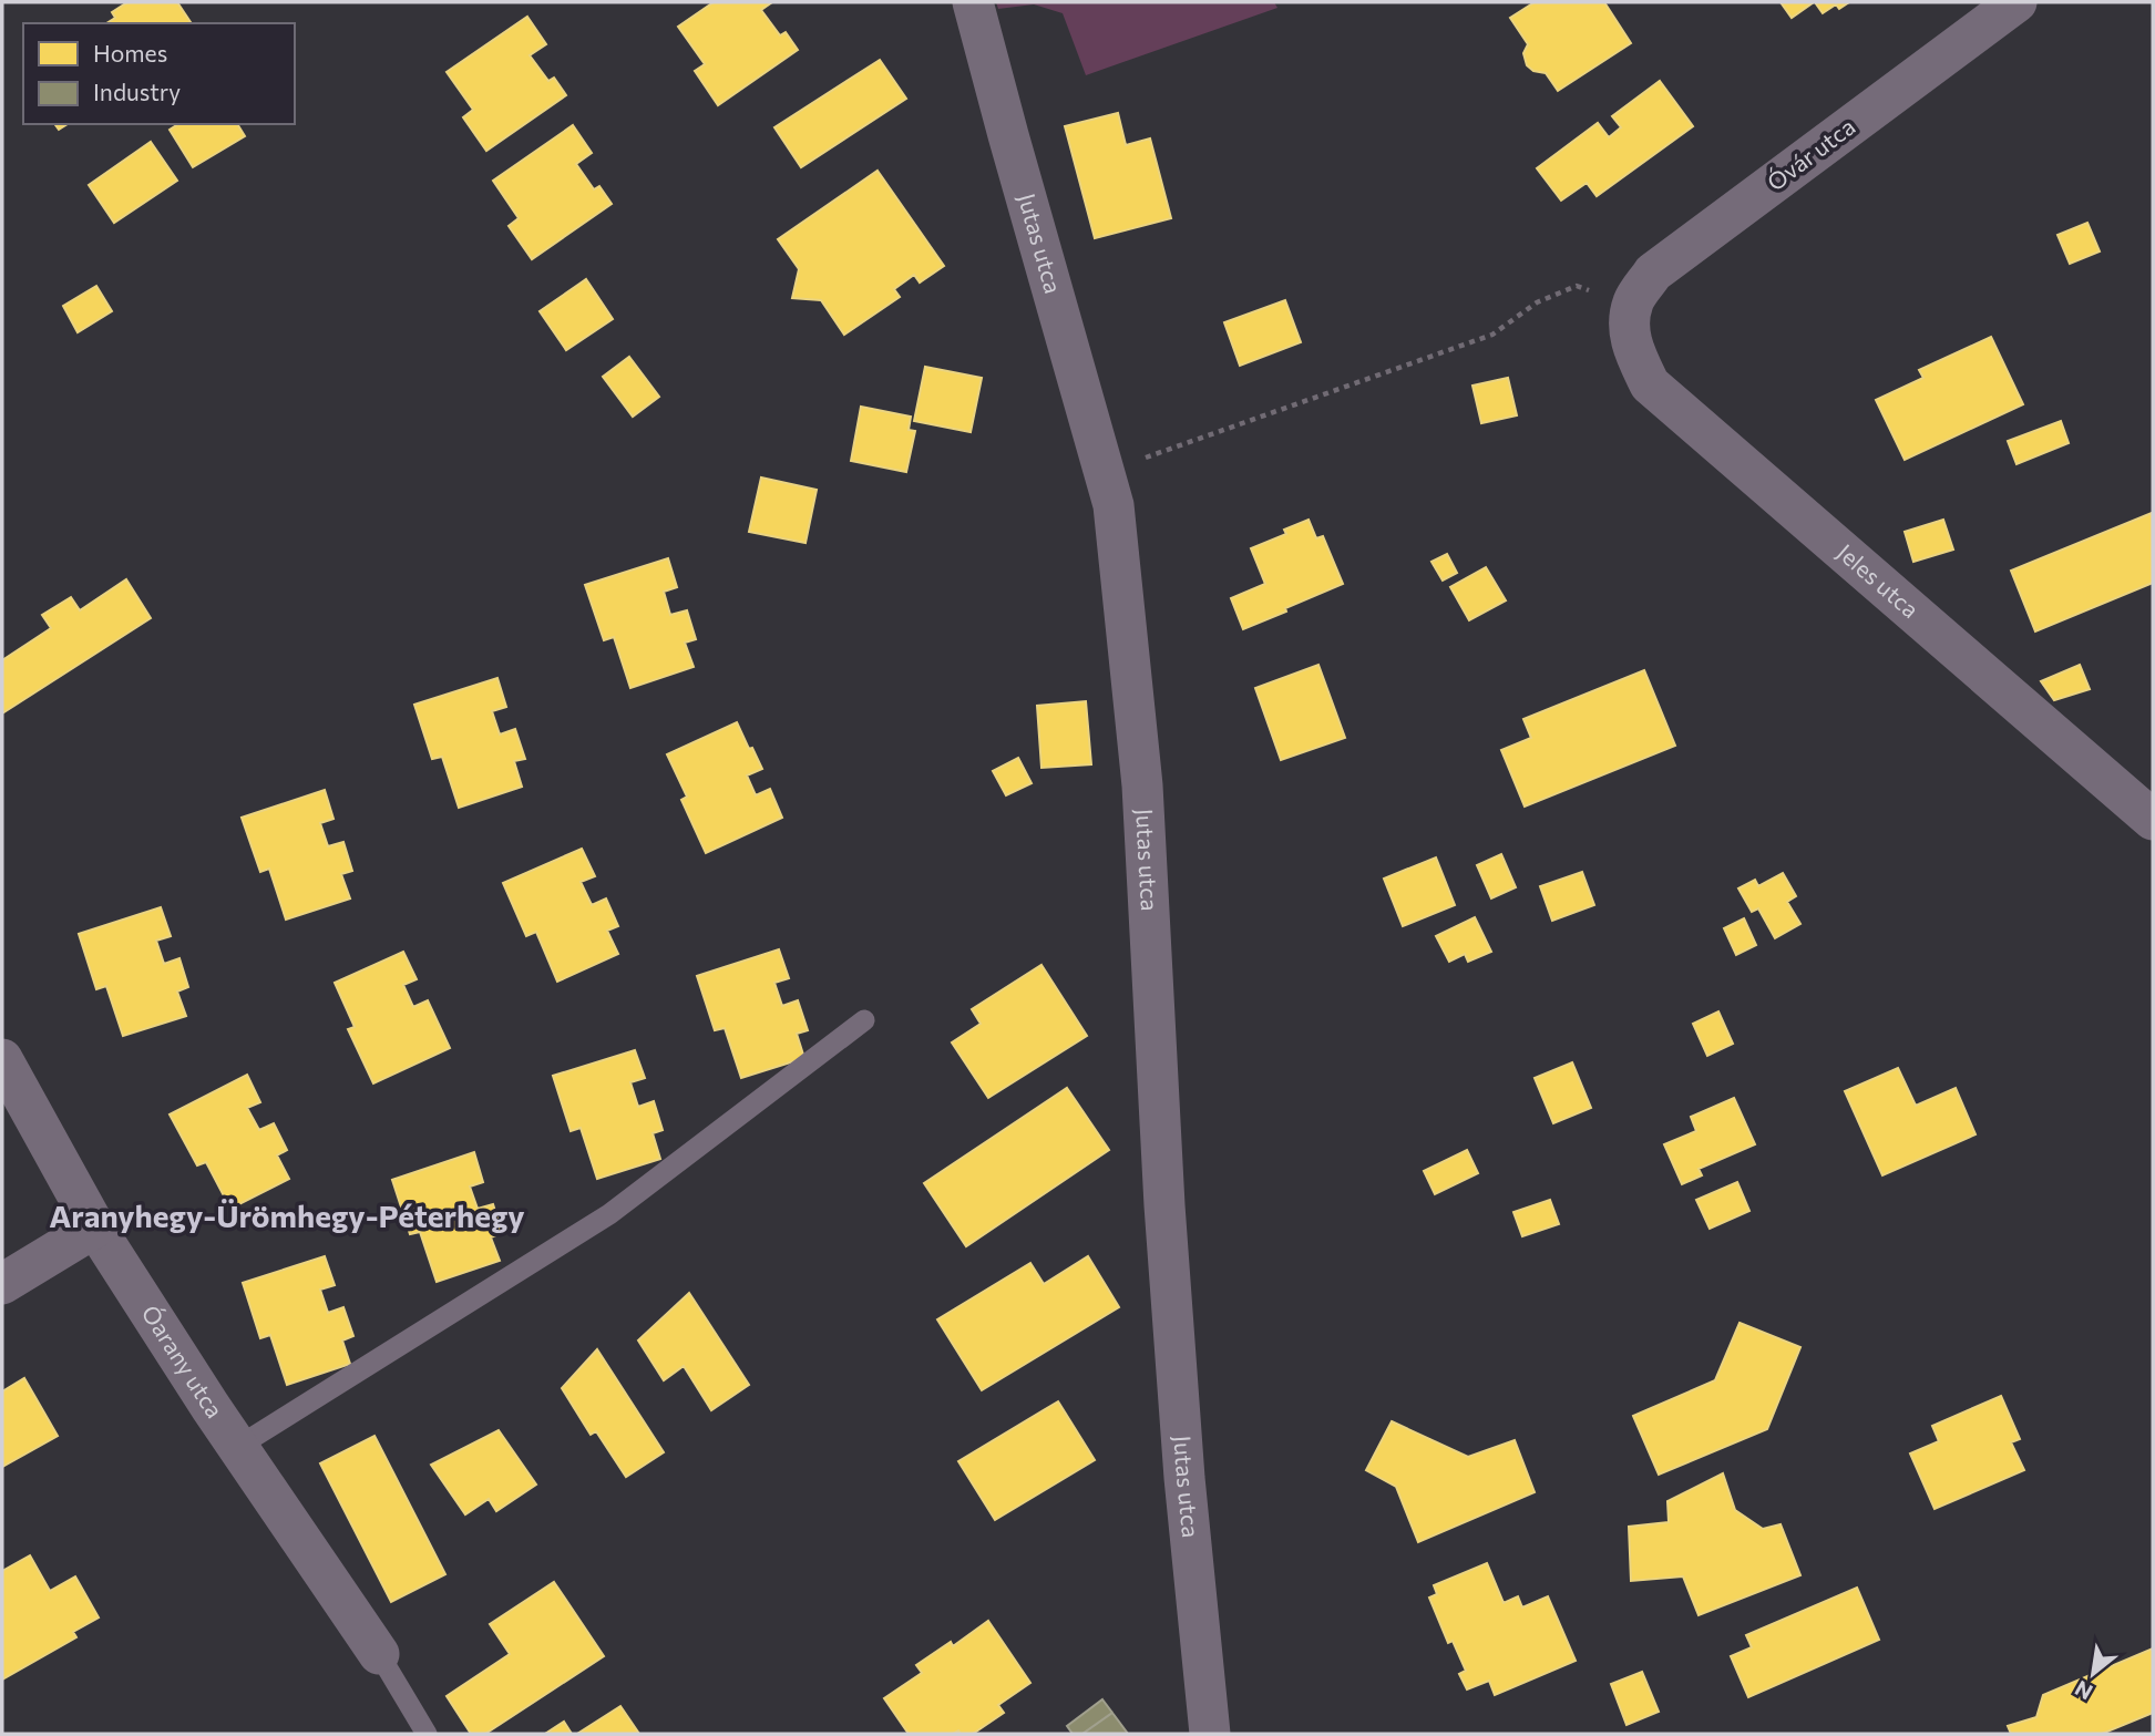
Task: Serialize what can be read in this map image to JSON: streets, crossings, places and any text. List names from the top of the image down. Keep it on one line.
{"streets":{"street":["Óvár utca","Jutas utca","Jeles utca","Óarany utca"]},"crossings":[["Óvár utca","Jeles utca"]],"districts":["Aranyhegy-Ürömhegy-Péterhegy"],"legend":["Homes","Industry"],"north":"bottom left"}
